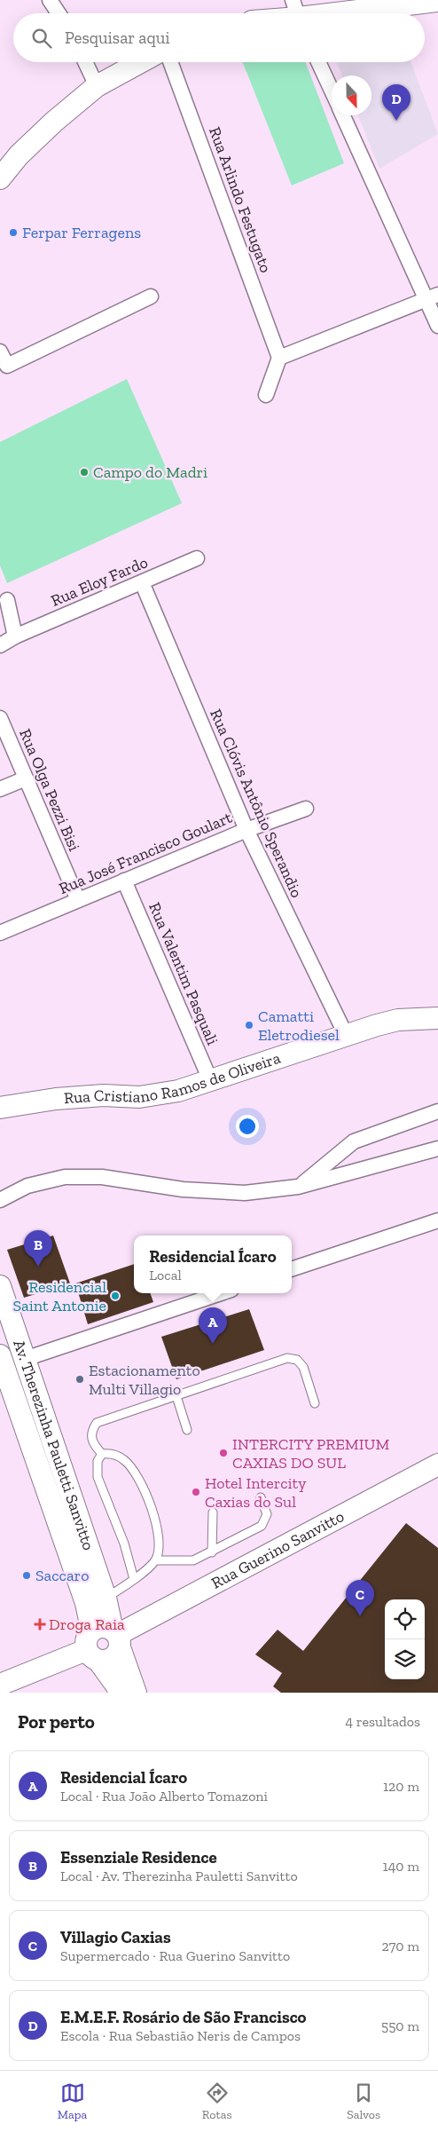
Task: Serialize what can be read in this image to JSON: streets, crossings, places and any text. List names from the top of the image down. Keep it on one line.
{"streets":{"main road":["Rua Cristiano Ramos de Oliveira","Av. Therezinha Pauletti Sanvitto","Rua Guerino Sanvitto"],"street":["Rua Arlindo Festugato","Rua Eloy Fardo","Rua Olga Pezzi Bisi","Rua Clóvis Antônio Sperandio","Rua José Francisco Goulart","Rua Valentim Pasquali"]},"crossings":[["Rua Eloy Fardo","Rua Clóvis Antônio Sperandio"],["Rua Olga Pezzi Bisi","Rua José Francisco Goulart"],["Rua Clóvis Antônio Sperandio","Rua José Francisco Goulart"],["Rua Clóvis Antônio Sperandio","Rua Cristiano Ramos de Oliveira"],["Rua José Francisco Goulart","Rua Valentim Pasquali"],["Rua Valentim Pasquali","Rua Cristiano Ramos de Oliveira"],["Av. Therezinha Pauletti Sanvitto","Rua Guerino Sanvitto"]],"places":{"other":["Ferpar Ferragens","Campo do Madri","Camatti Eletrodiesel","Residencial Saint Antonie","Estacionamento Multi Villagio","INTERCITY PREMIUM CAXIAS DO SUL","Hotel Intercity Caxias do Sul","Saccaro"],"health":["Droga Raia"]},"north":"bottom","page":{"search":"Pesquisar aqui","pins":["D","B","A","C"],"popup":["Residencial Ícaro","Local"],"heading":["Por perto","4 resultados"],"list":[{"mark":"A","name":"Residencial Ícaro","note":"Local · Rua João Alberto Tomazoni","value":"120 m"},{"mark":"B","name":"Essenziale Residence","note":"Local · Av. Therezinha Pauletti Sanvitto","value":"140 m"},{"mark":"C","name":"Villagio Caxias","note":"Supermercado · Rua Guerino Sanvitto","value":"270 m"},{"mark":"D","name":"E.M.E.F. Rosário de São Francisco","note":"Escola · Rua Sebastião Neris de Campos","value":"550 m"}],"nav":["Mapa","Rotas","Salvos"]}}
